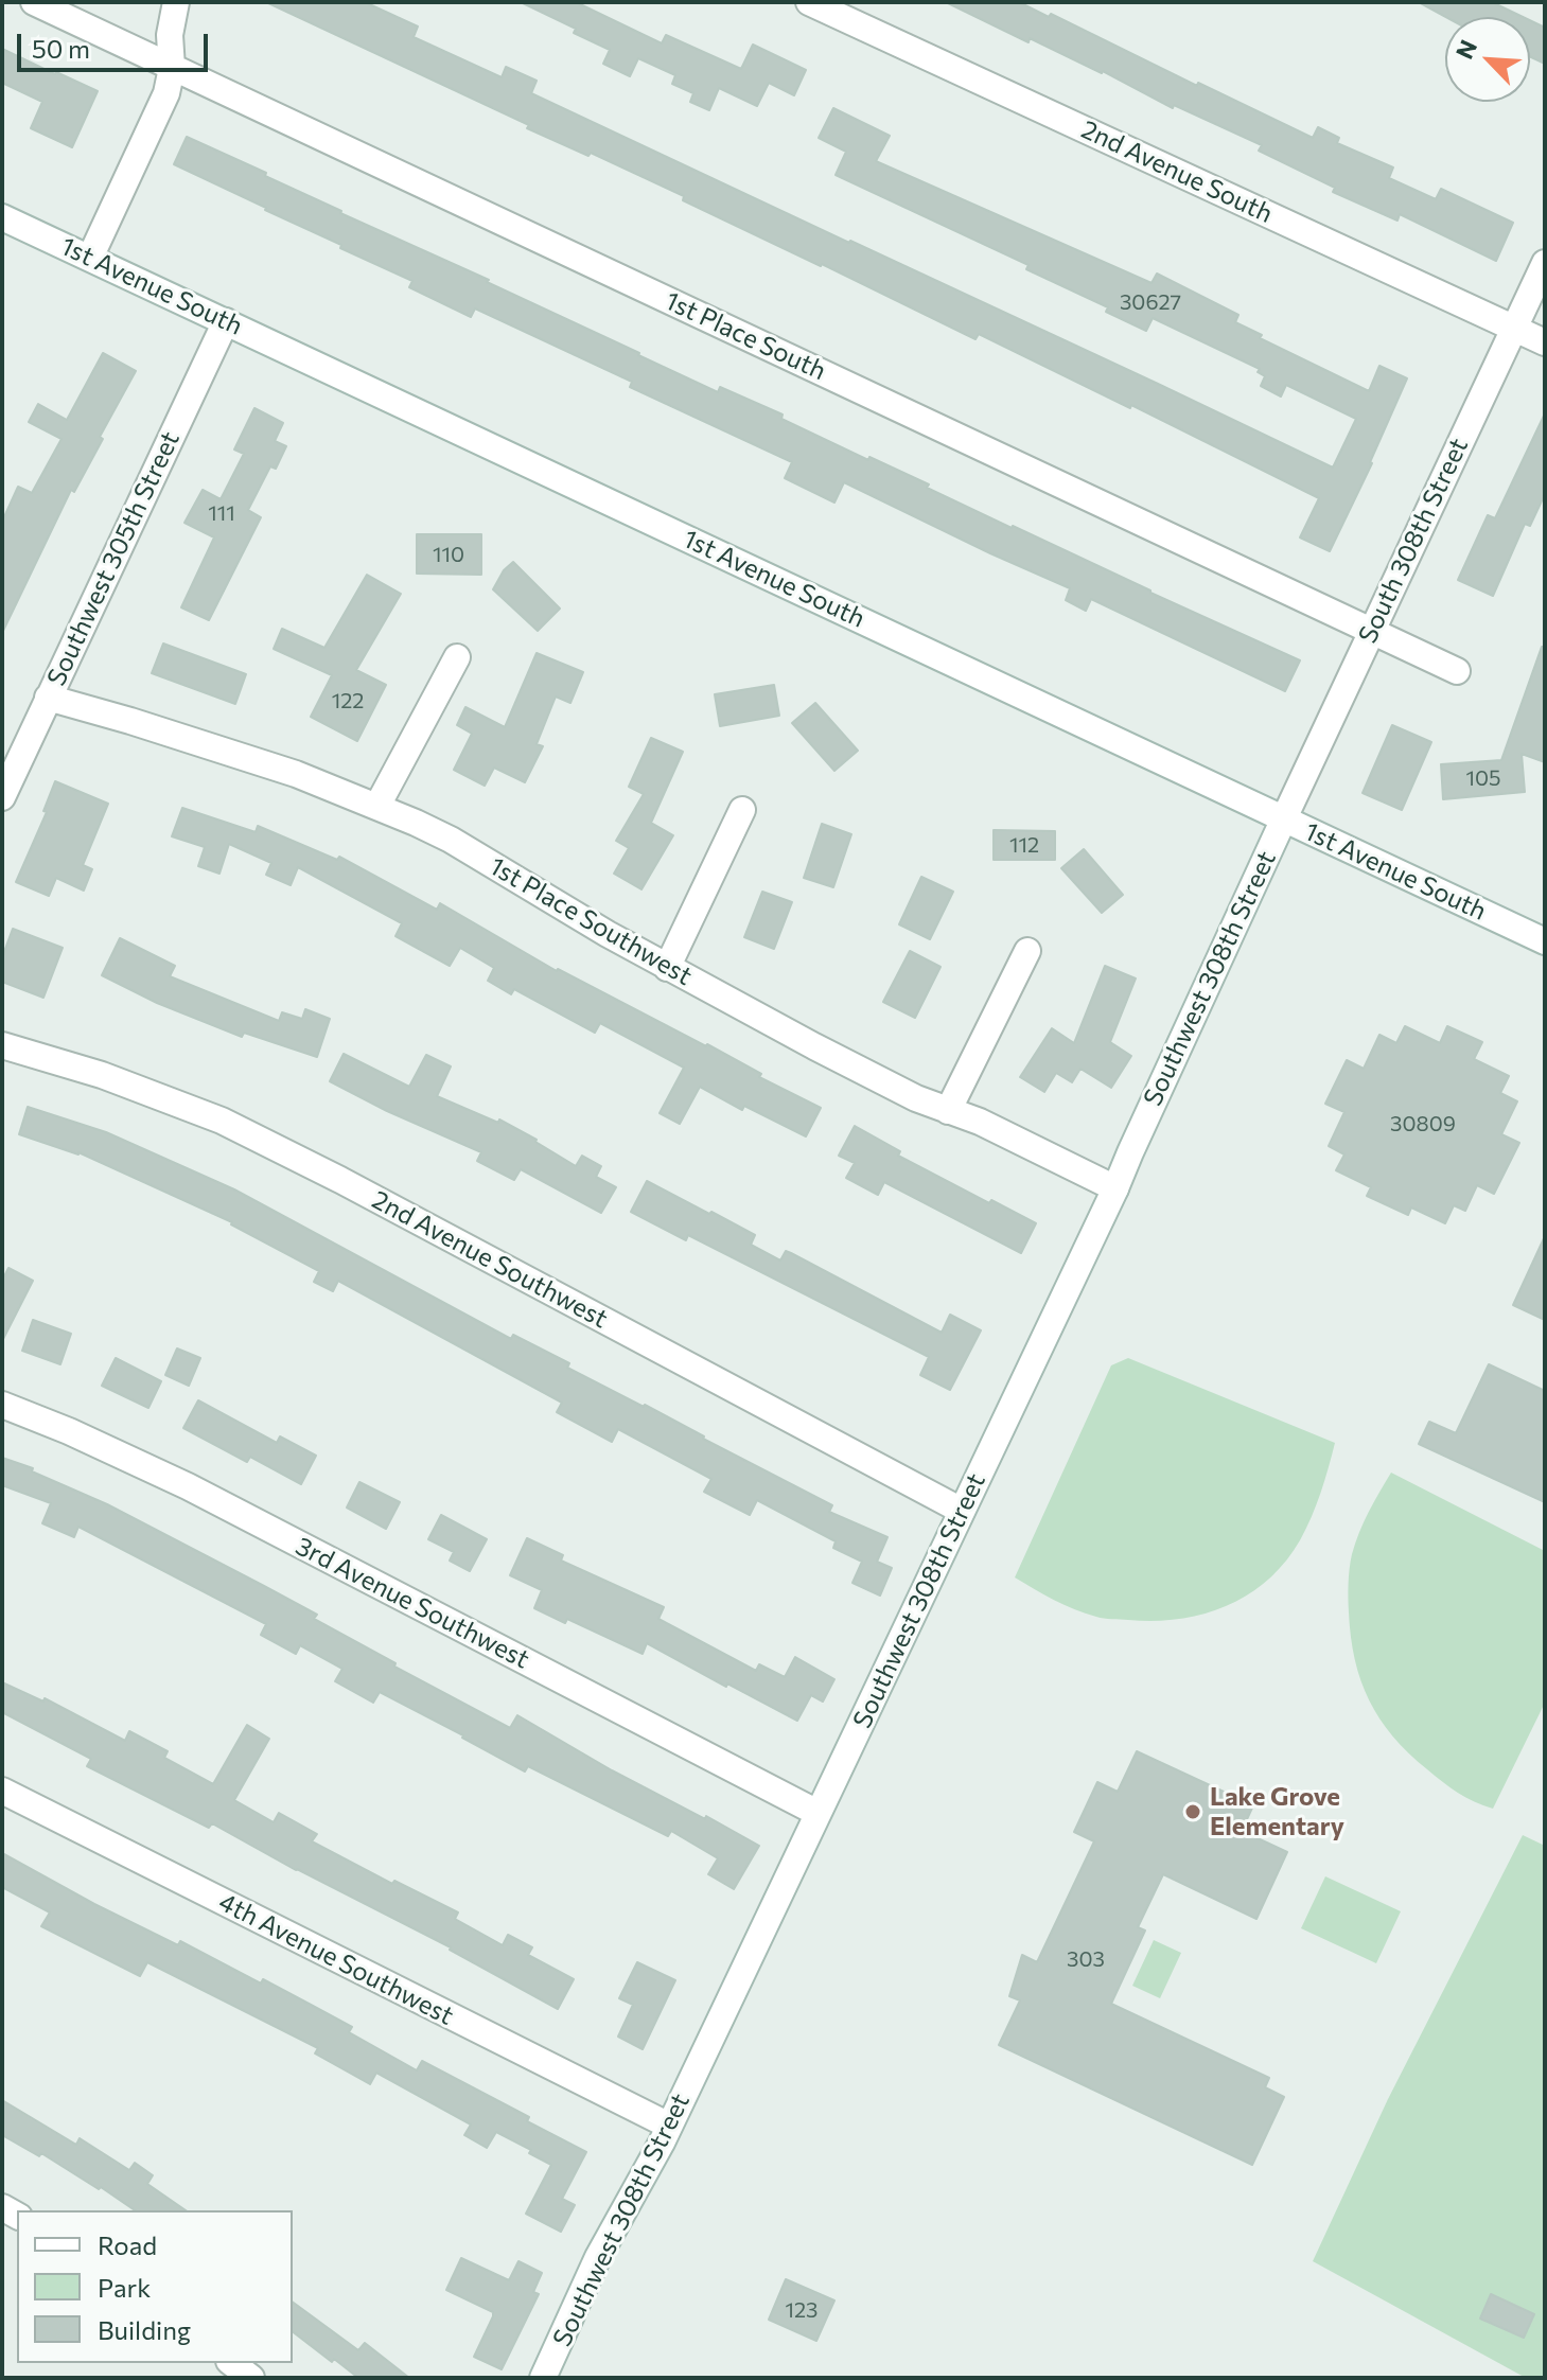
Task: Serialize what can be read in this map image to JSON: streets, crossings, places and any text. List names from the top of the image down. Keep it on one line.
{"streets":{"street":["2nd Avenue South","1st Avenue South","1st Place South","South 308th Street","Southwest 305th Street","1st Place Southwest","Southwest 308th Street","2nd Avenue Southwest","3rd Avenue Southwest","4th Avenue Southwest"]},"crossings":[["2nd Avenue South","South 308th Street"],["1st Avenue South","South 308th Street"],["1st Avenue South","Southwest 305th Street"],["1st Avenue South","Southwest 308th Street"],["1st Place South","South 308th Street"],["South 308th Street","Southwest 308th Street"],["Southwest 305th Street","1st Place Southwest"],["1st Place Southwest","Southwest 308th Street"],["Southwest 308th Street","2nd Avenue Southwest"],["Southwest 308th Street","3rd Avenue Southwest"],["Southwest 308th Street","4th Avenue Southwest"]],"places":["Lake Grove Elementary"],"house_numbers":["30627","111","110","122","105","112","30809","303","123"],"legend":["Road","Park","Building"],"scale_bar":"50 m","north":"top left"}
